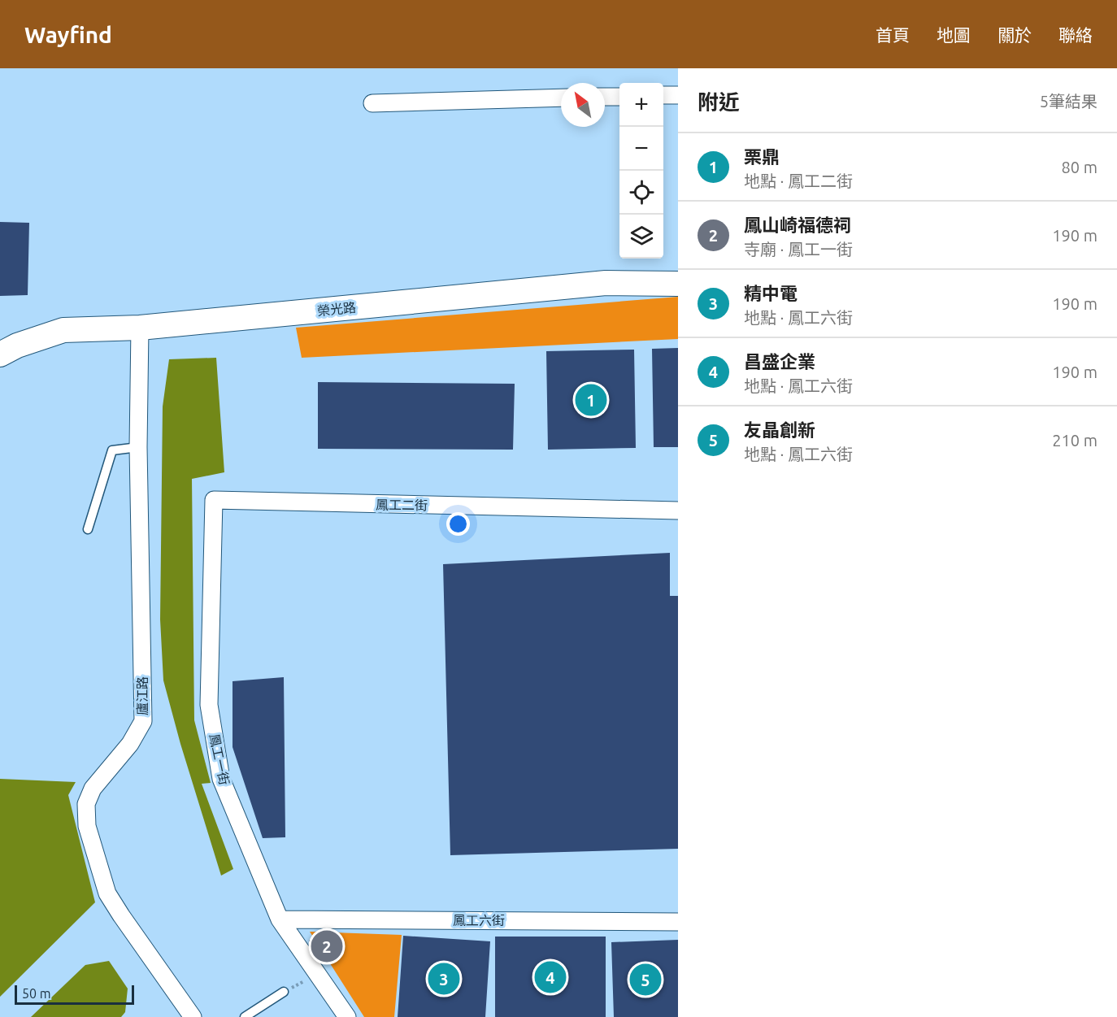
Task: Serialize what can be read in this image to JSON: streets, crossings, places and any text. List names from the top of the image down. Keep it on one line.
{"streets":{"street":["榮光路","鳳工二街","廬江路","鳳工一街","鳳工六街"]},"crossings":[["榮光路","廬江路"],["鳳工二街","鳳工一街"],["鳳工一街","鳳工六街"]],"scale_bar":"50 m","north":"top left","page":{"header":"Wayfind","nav":["首頁","地圖","關於","聯絡"],"heading":["附近","5筆結果"],"map_buttons":["+","−"],"list":[{"mark":"1","name":"栗鼎","note":"地點 · 鳳工二街","value":"80 m"},{"mark":"2","name":"鳳山崎福德祠","note":"寺廟 · 鳳工一街","value":"190 m"},{"mark":"3","name":"精中電","note":"地點 · 鳳工六街","value":"190 m"},{"mark":"4","name":"昌盛企業","note":"地點 · 鳳工六街","value":"190 m"},{"mark":"5","name":"友晶創新","note":"地點 · 鳳工六街","value":"210 m"}],"pins":["1","2","4","3","5"],"scale":"50 m"}}
